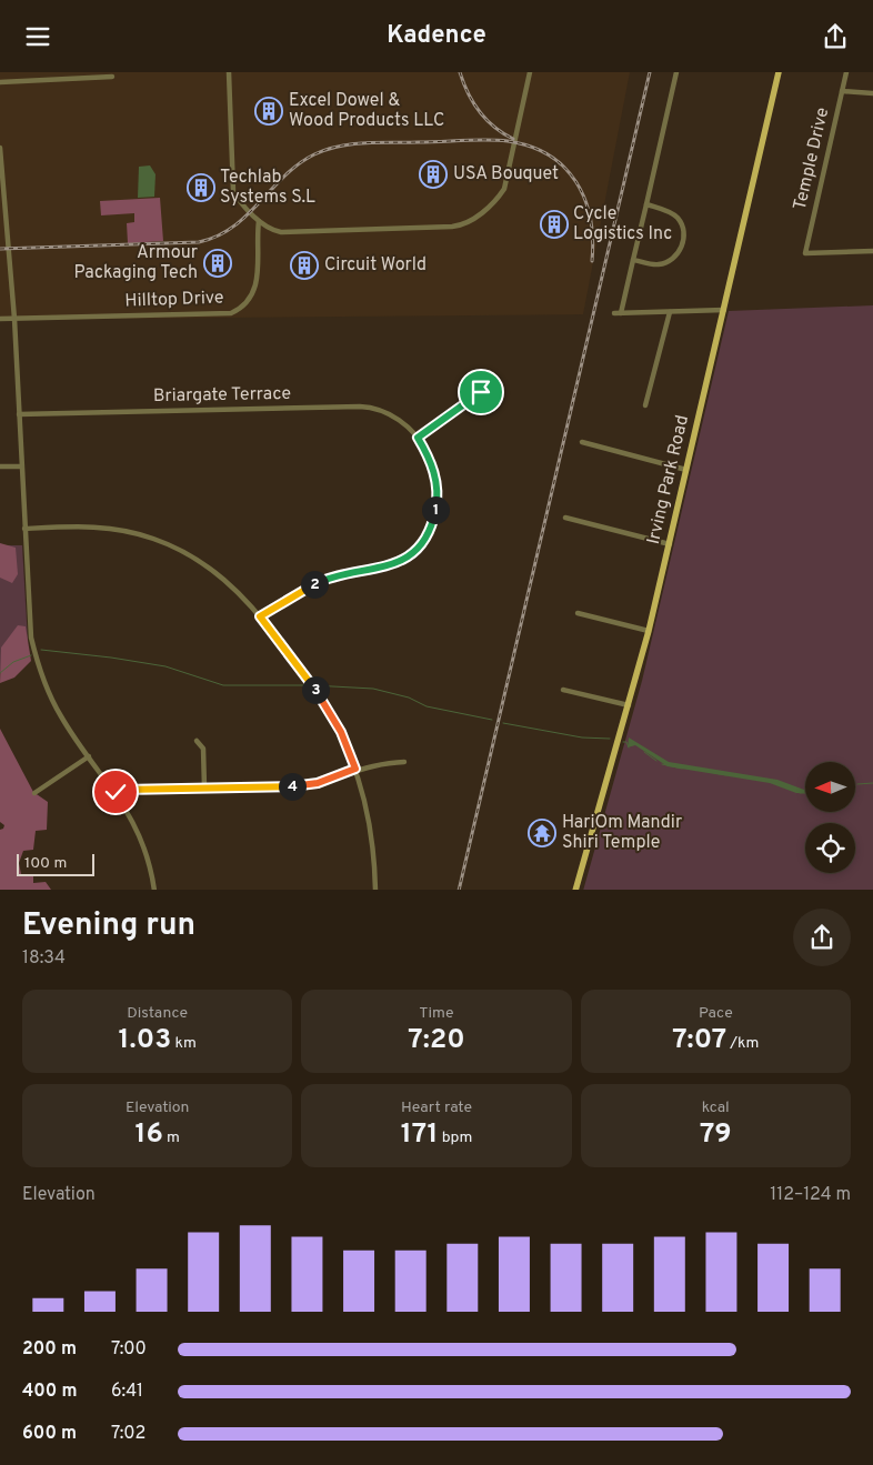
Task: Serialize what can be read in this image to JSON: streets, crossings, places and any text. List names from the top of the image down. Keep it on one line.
{"streets":{"main road":["Irving Park Road"],"street":["Temple Drive","Hilltop Drive","Briargate Terrace"]},"places":{"building":["Excel Dowel & Wood Products LLC","USA Bouquet","Techlab Systems S.L","Cycle Logistics Inc","Armour Packaging Tech","Circuit World"],"temple":["HariOm Mandir Shiri Temple"]},"scale_bar":"100 m","north":"left","page":{"header":"Kadence","pins":["1","2","3","4"],"scale":"100 m","heading":["Evening run","18:34"],"stats":[["Distance","1.03 km"],["Time","7:20"],["Pace","7:07 /km"],["Elevation","16 m"],["Heart rate","171 bpm"],["kcal","79"]],"chart":["Elevation","112–124 m"],"list":[{"name":"200 m","note":"7:00"},{"name":"400 m","note":"6:41"},{"name":"600 m","note":"7:02"}]}}
